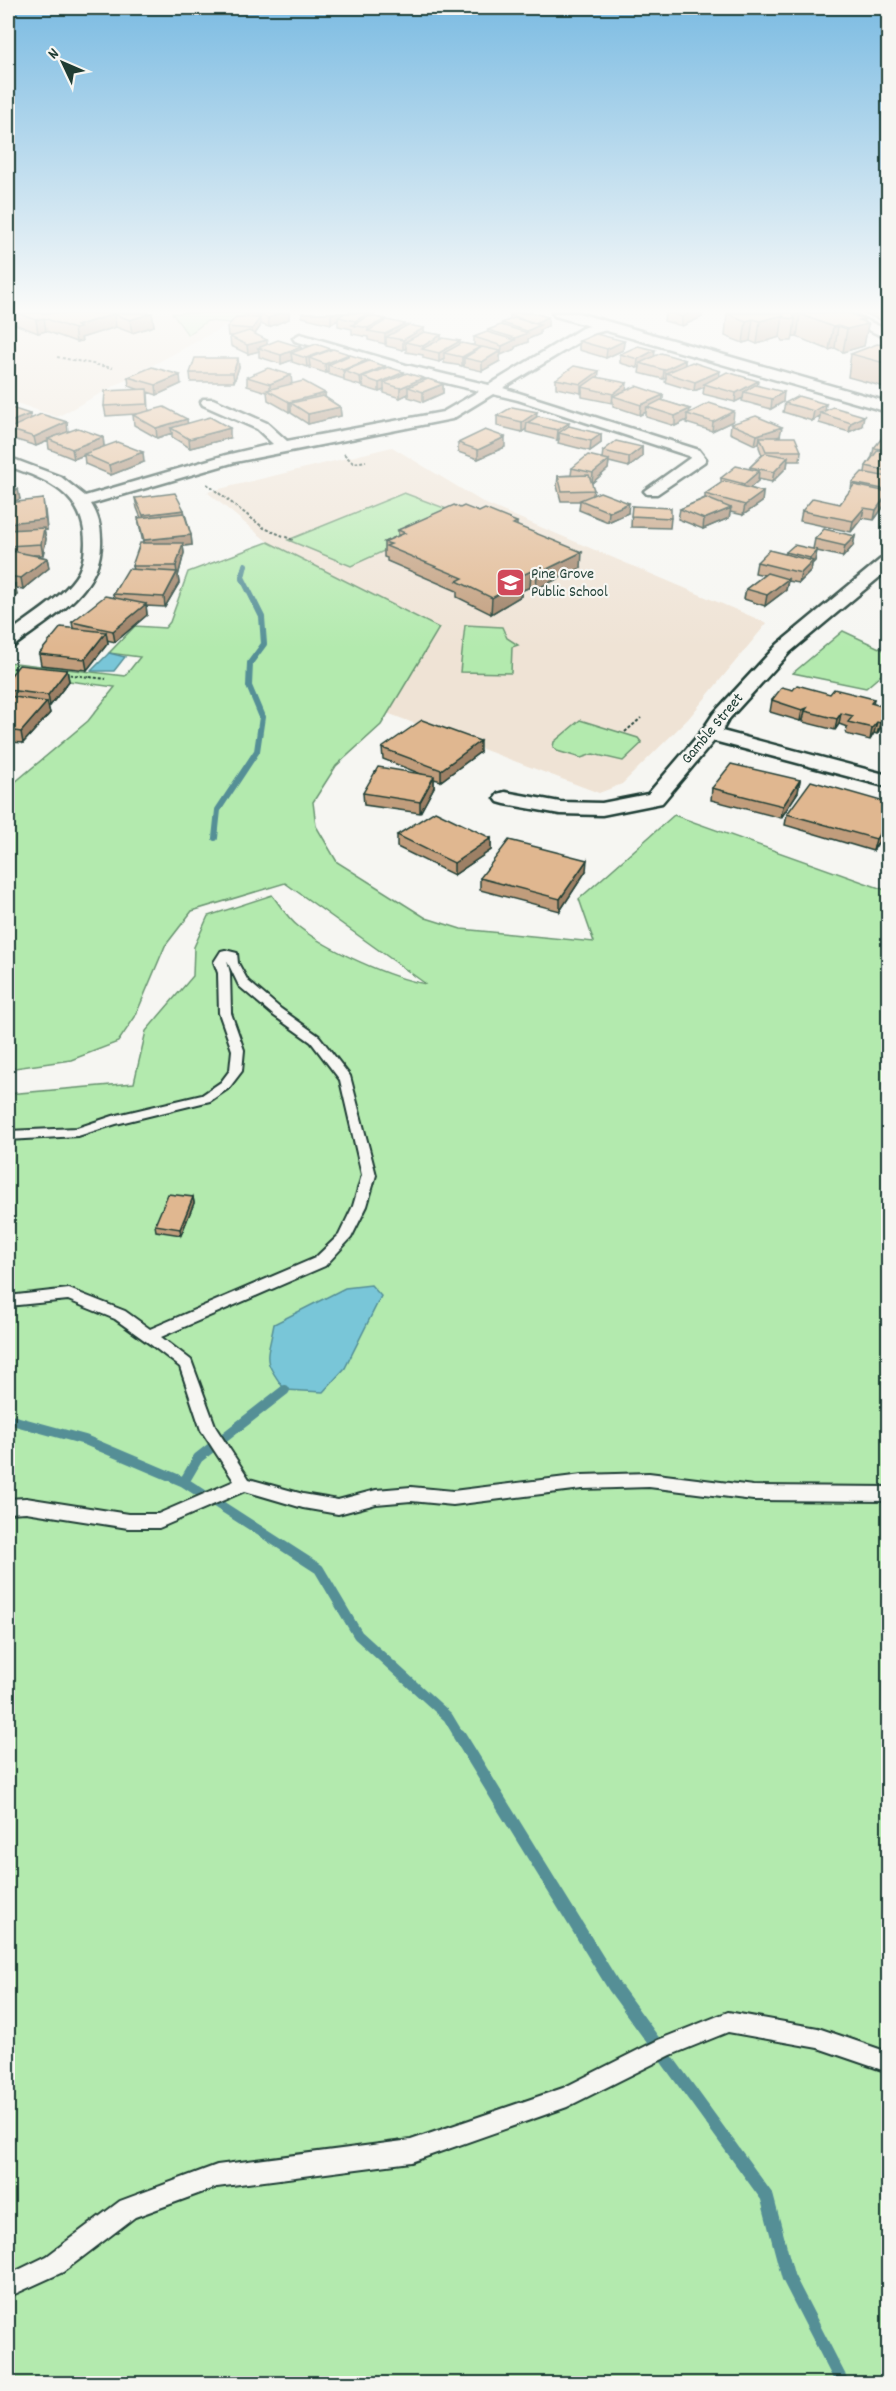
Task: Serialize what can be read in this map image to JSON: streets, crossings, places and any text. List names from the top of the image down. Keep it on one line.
{"streets":{"street":["Gamble Street"]},"places":{"school or university":["Pine Grove Public School"]},"north":"top left"}
